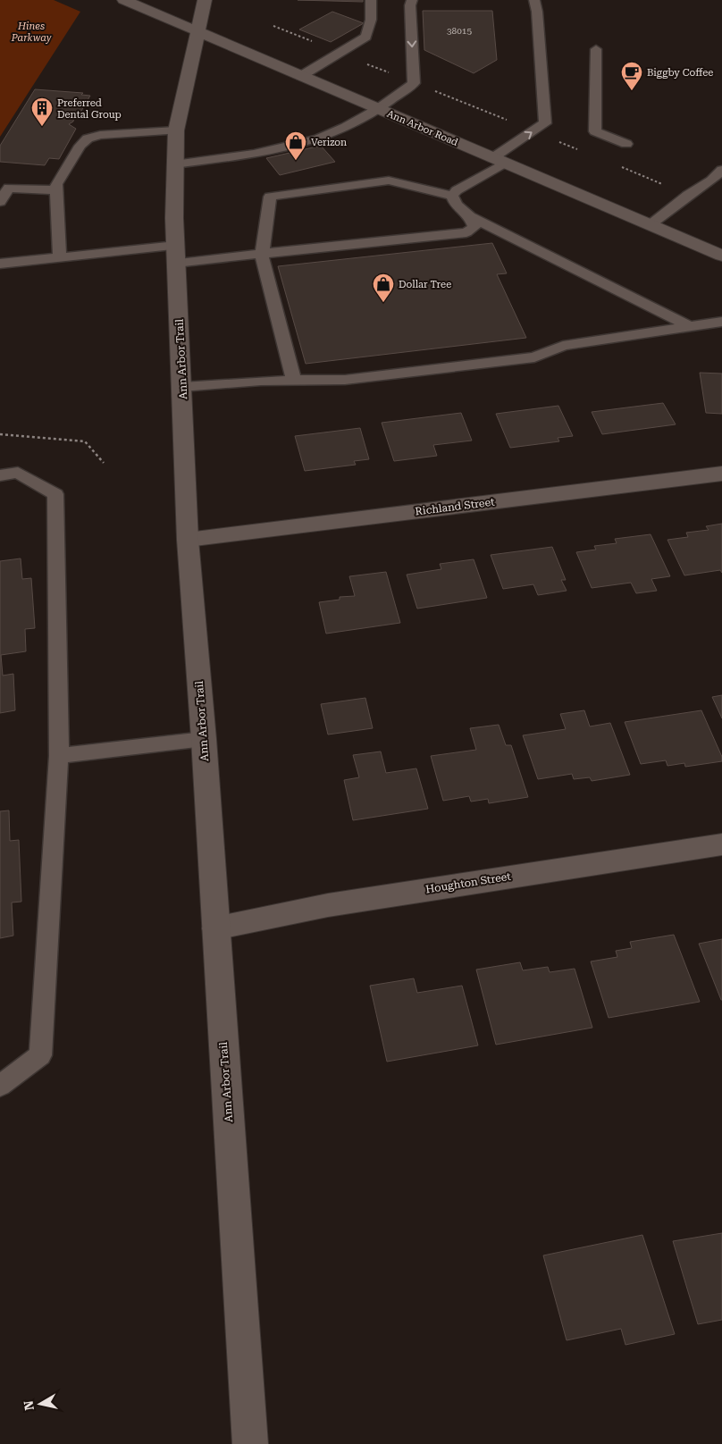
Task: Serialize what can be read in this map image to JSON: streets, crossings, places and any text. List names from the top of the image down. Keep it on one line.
{"streets":{"street":["Ann Arbor Road","Ann Arbor Trail","Richland Street","Houghton Street"]},"crossings":[["Ann Arbor Road","Ann Arbor Trail"],["Ann Arbor Trail","Richland Street"],["Ann Arbor Trail","Houghton Street"]],"parks":["Hines Parkway"],"places":{"cafe":["Biggby Coffee"],"building":["Preferred Dental Group"],"shop":["Verizon","Dollar Tree"]},"house_numbers":["38015"],"north":"left"}
